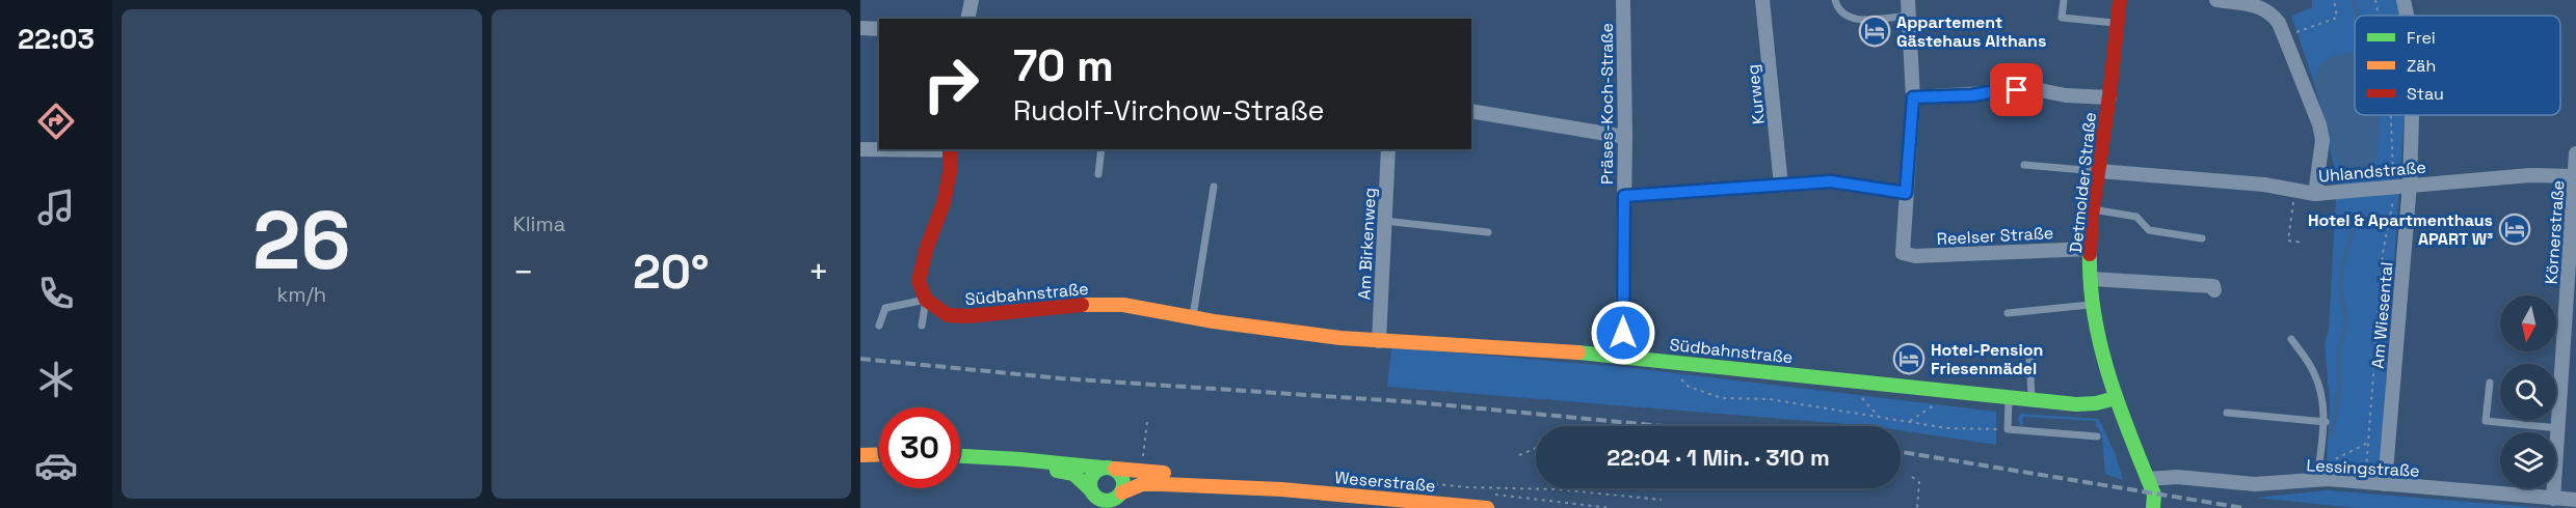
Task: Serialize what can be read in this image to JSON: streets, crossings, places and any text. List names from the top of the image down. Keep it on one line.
{"streets":{"street":["Kurweg","Präses-Koch-Straße","Uhlandstraße","Detmolder Straße","Körnerstraße","Reelser Straße","Am Birkenweg","Südbahnstraße","Am Wiesental","Lessingstraße","Weserstraße"]},"crossings":[["Präses-Koch-Straße","Südbahnstraße"],["Uhlandstraße","Detmolder Straße"],["Uhlandstraße","Körnerstraße"],["Uhlandstraße","Am Wiesental"],["Detmolder Straße","Reelser Straße"],["Detmolder Straße","Südbahnstraße"],["Detmolder Straße","Lessingstraße"],["Körnerstraße","Lessingstraße"],["Am Birkenweg","Südbahnstraße"],["Am Wiesental","Lessingstraße"]],"places":{"hotel":["Appartement Gästehaus Althans","Hotel & Apartmenthaus APART W³","Hotel-Pension Friesenmädel"]},"legend":["Frei","Zäh","Stau"],"north":"bottom","page":{"tabs":"22:03","tile":[["26","km/h"],"Klima"],"turn":["70 m","Rudolf-Virchow-Straße"],"heat":["−","20°","+"],"limit":"30","trip":"22:04 · 1 Min. · 310 m"}}
